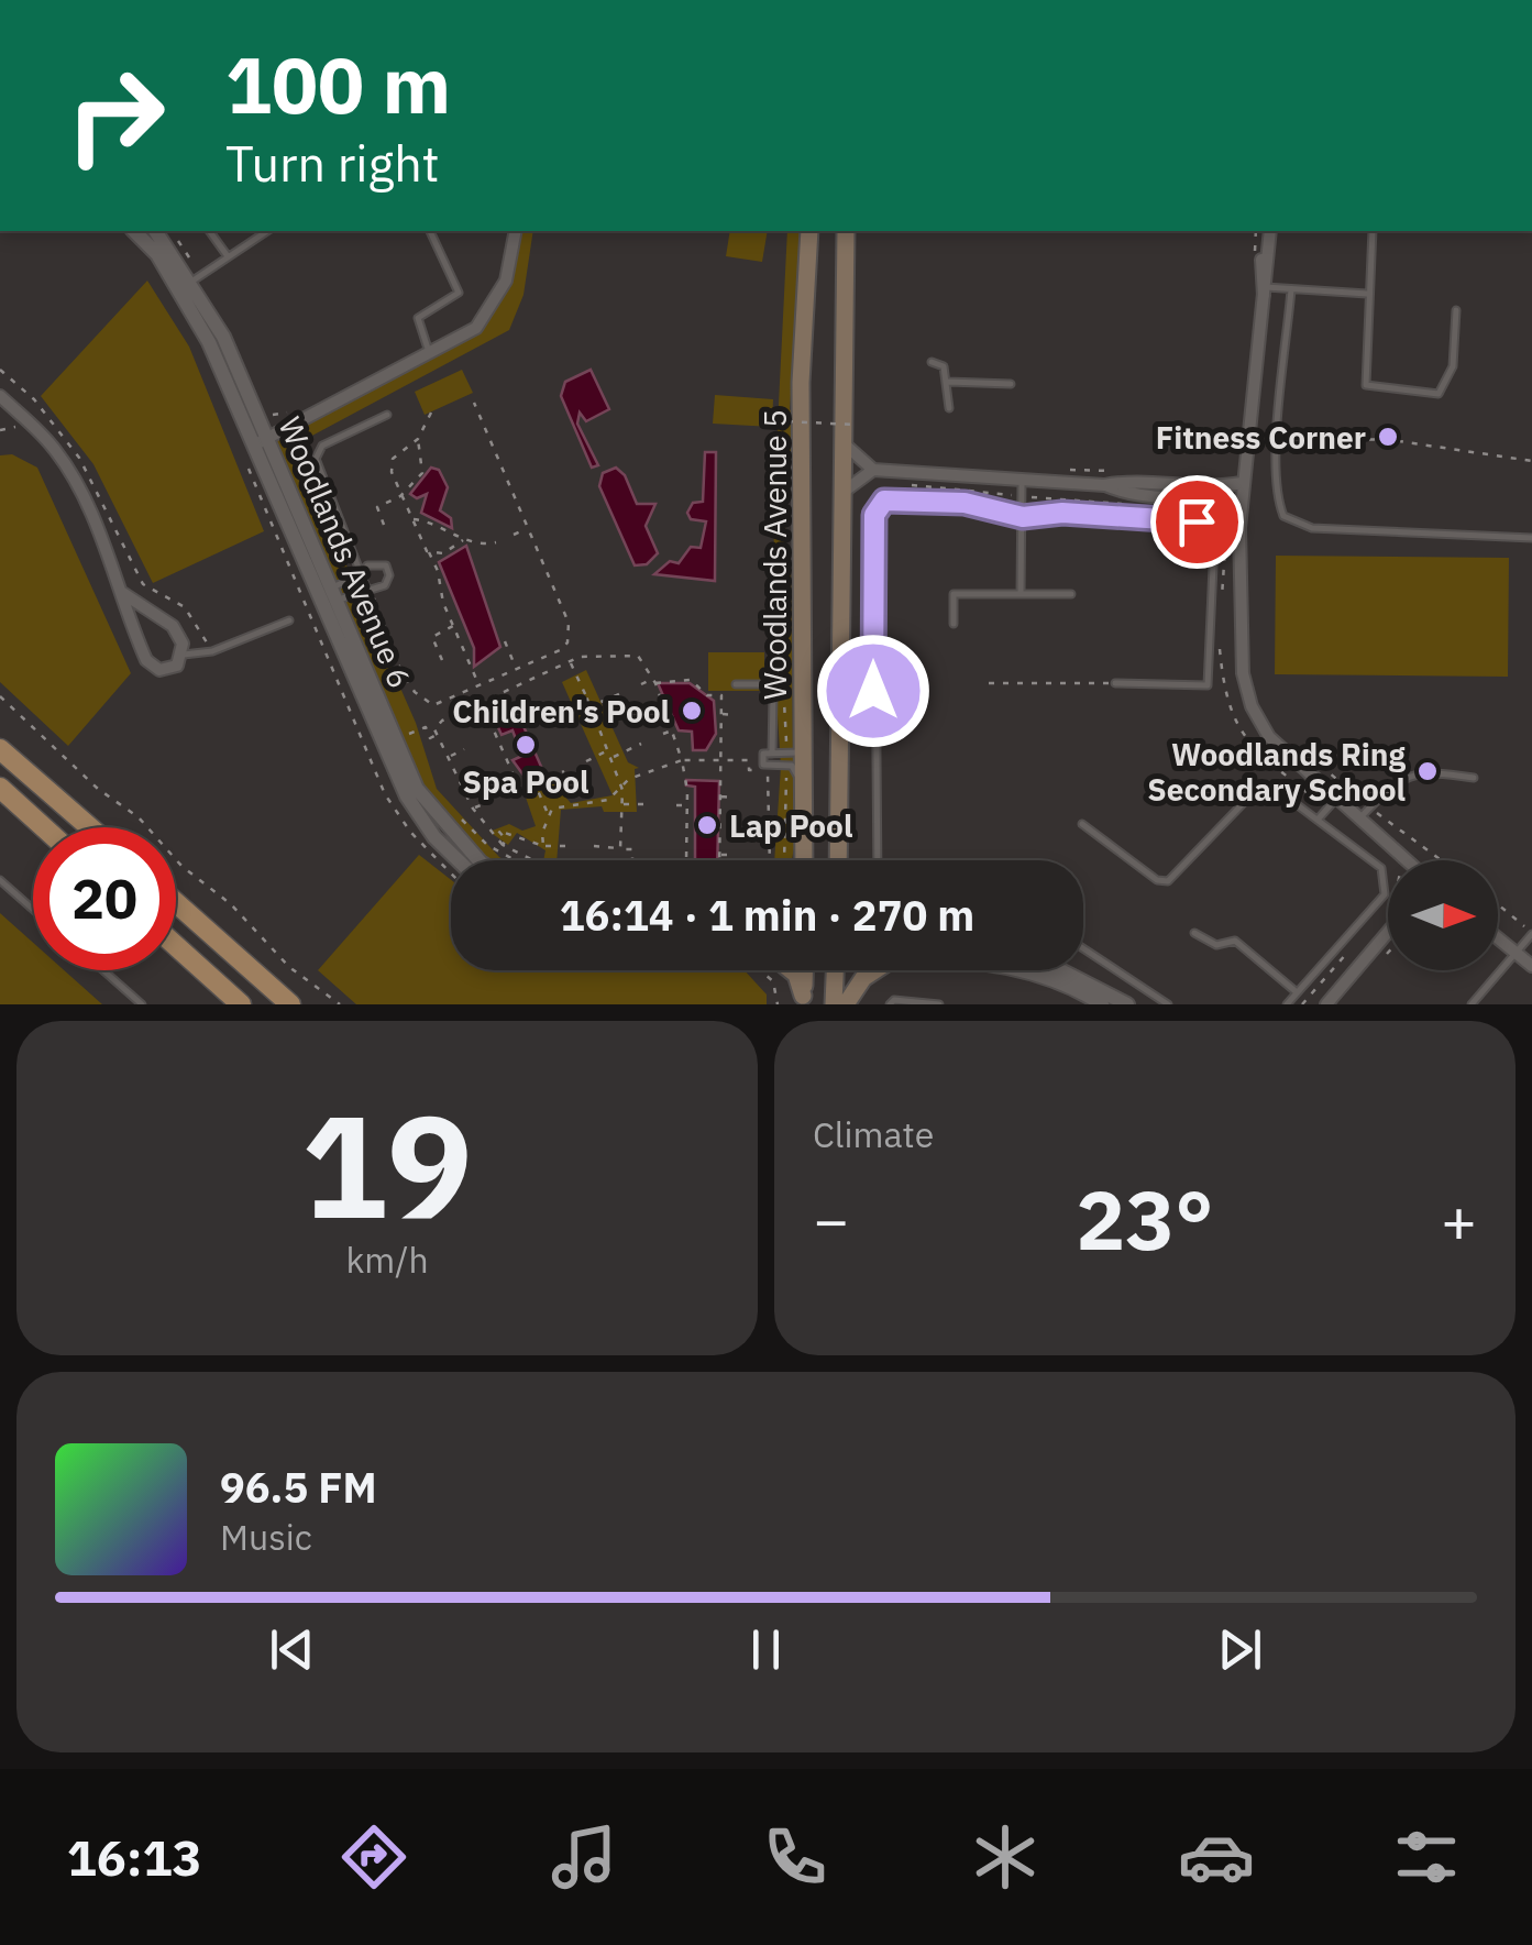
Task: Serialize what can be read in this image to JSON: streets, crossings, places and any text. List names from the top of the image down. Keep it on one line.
{"streets":{"main road":["Woodlands Avenue 5"],"street":["Woodlands Avenue 6"]},"places":["Fitness Corner","Children's Pool","Spa Pool","Woodlands Ring Secondary School","Lap Pool"],"north":"right","page":{"turn":["100 m","Turn right"],"limit":"20","trip":"16:14 · 1 min · 270 m","tile":[["19","km/h"],"Climate"],"heat":["−","23°","+"],"song":["96.5 FM","Music"],"tabs":"16:13"}}
